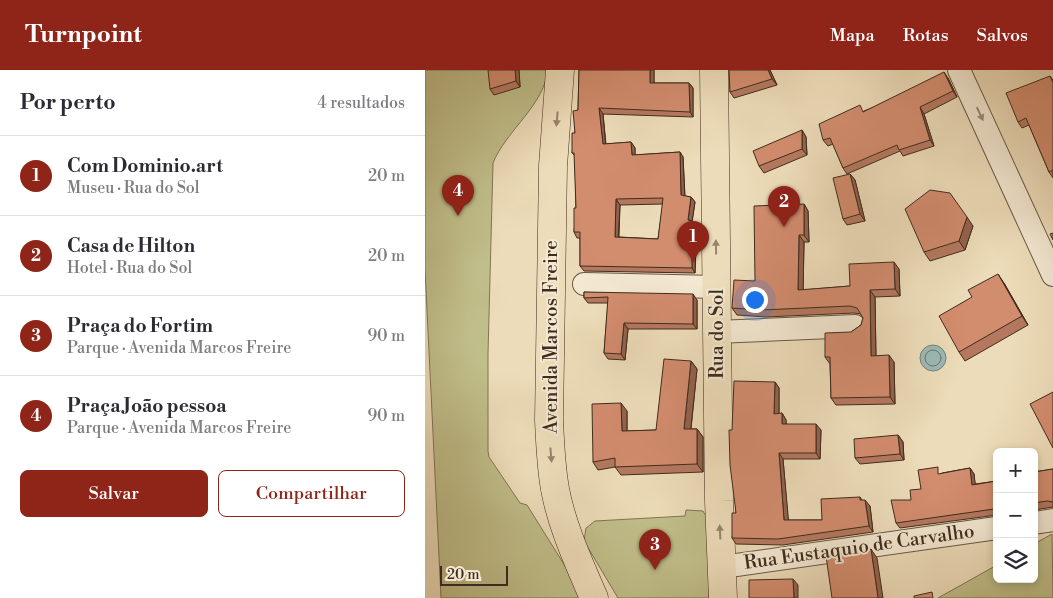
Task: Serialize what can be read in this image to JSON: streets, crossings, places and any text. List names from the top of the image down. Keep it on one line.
{"streets":{"main road":["Rua do Sol","Avenida Marcos Freire"],"street":["Rua Eustaquio de Carvalho"]},"crossings":[["Rua do Sol","Rua Eustaquio de Carvalho"]],"one_way":["Rua do Sol","Avenida Marcos Freire"],"scale_bar":"20 m","page":{"header":"Turnpoint","nav":["Mapa","Rotas","Salvos"],"heading":["Por perto","4 resultados"],"list":[{"mark":"1","name":"Com Dominio.art","note":"Museu · Rua do Sol","value":"20 m"},{"mark":"2","name":"Casa de Hilton","note":"Hotel · Rua do Sol","value":"20 m"},{"mark":"3","name":"Praça do Fortim","note":"Parque · Avenida Marcos Freire","value":"90 m"},{"mark":"4","name":"Praça João pessoa","note":"Parque · Avenida Marcos Freire","value":"90 m"}],"pins":["4","2","1","3"],"map_buttons":["+","−"],"buttons":["Salvar","Compartilhar"],"scale":"20 m"}}
